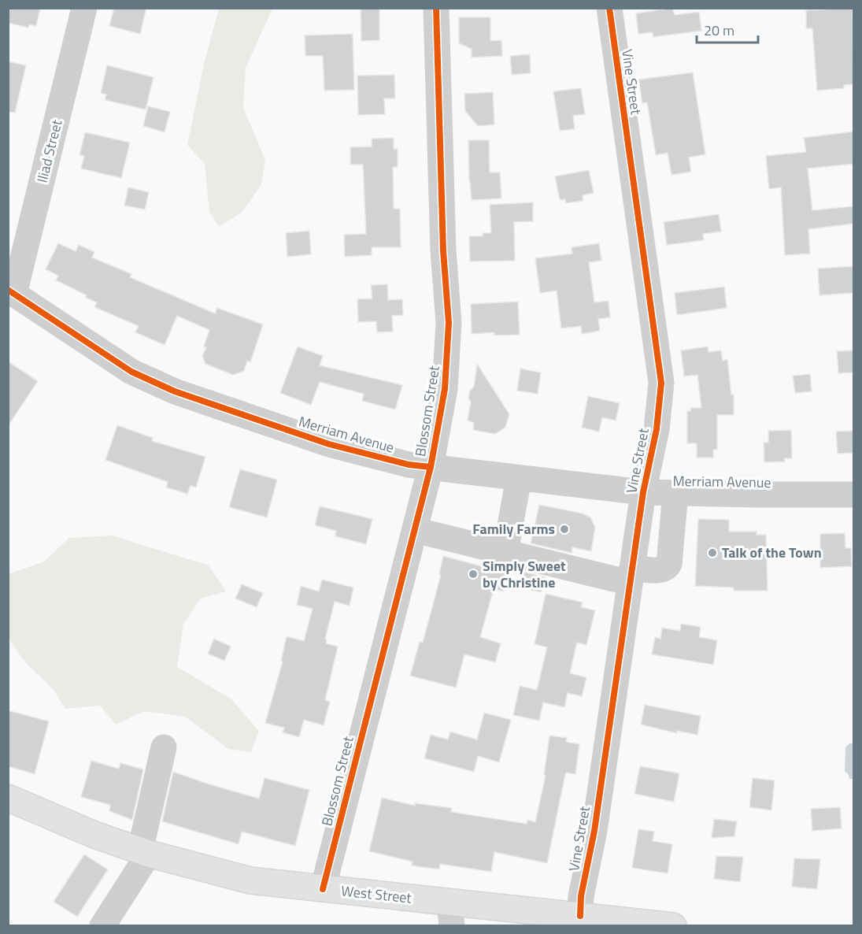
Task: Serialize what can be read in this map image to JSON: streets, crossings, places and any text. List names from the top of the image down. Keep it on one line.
{"streets":{"main road":["West Street"],"street":["Vine Street","Iliad Street","Blossom Street","Merriam Avenue"]},"crossings":[["Vine Street","Merriam Avenue"],["Vine Street","West Street"],["Iliad Street","Merriam Avenue"],["Blossom Street","Merriam Avenue"],["Blossom Street","West Street"]],"places":["Family Farms","Talk of the Town","Simply Sweet by Christine"],"scale_bar":"20 m"}
